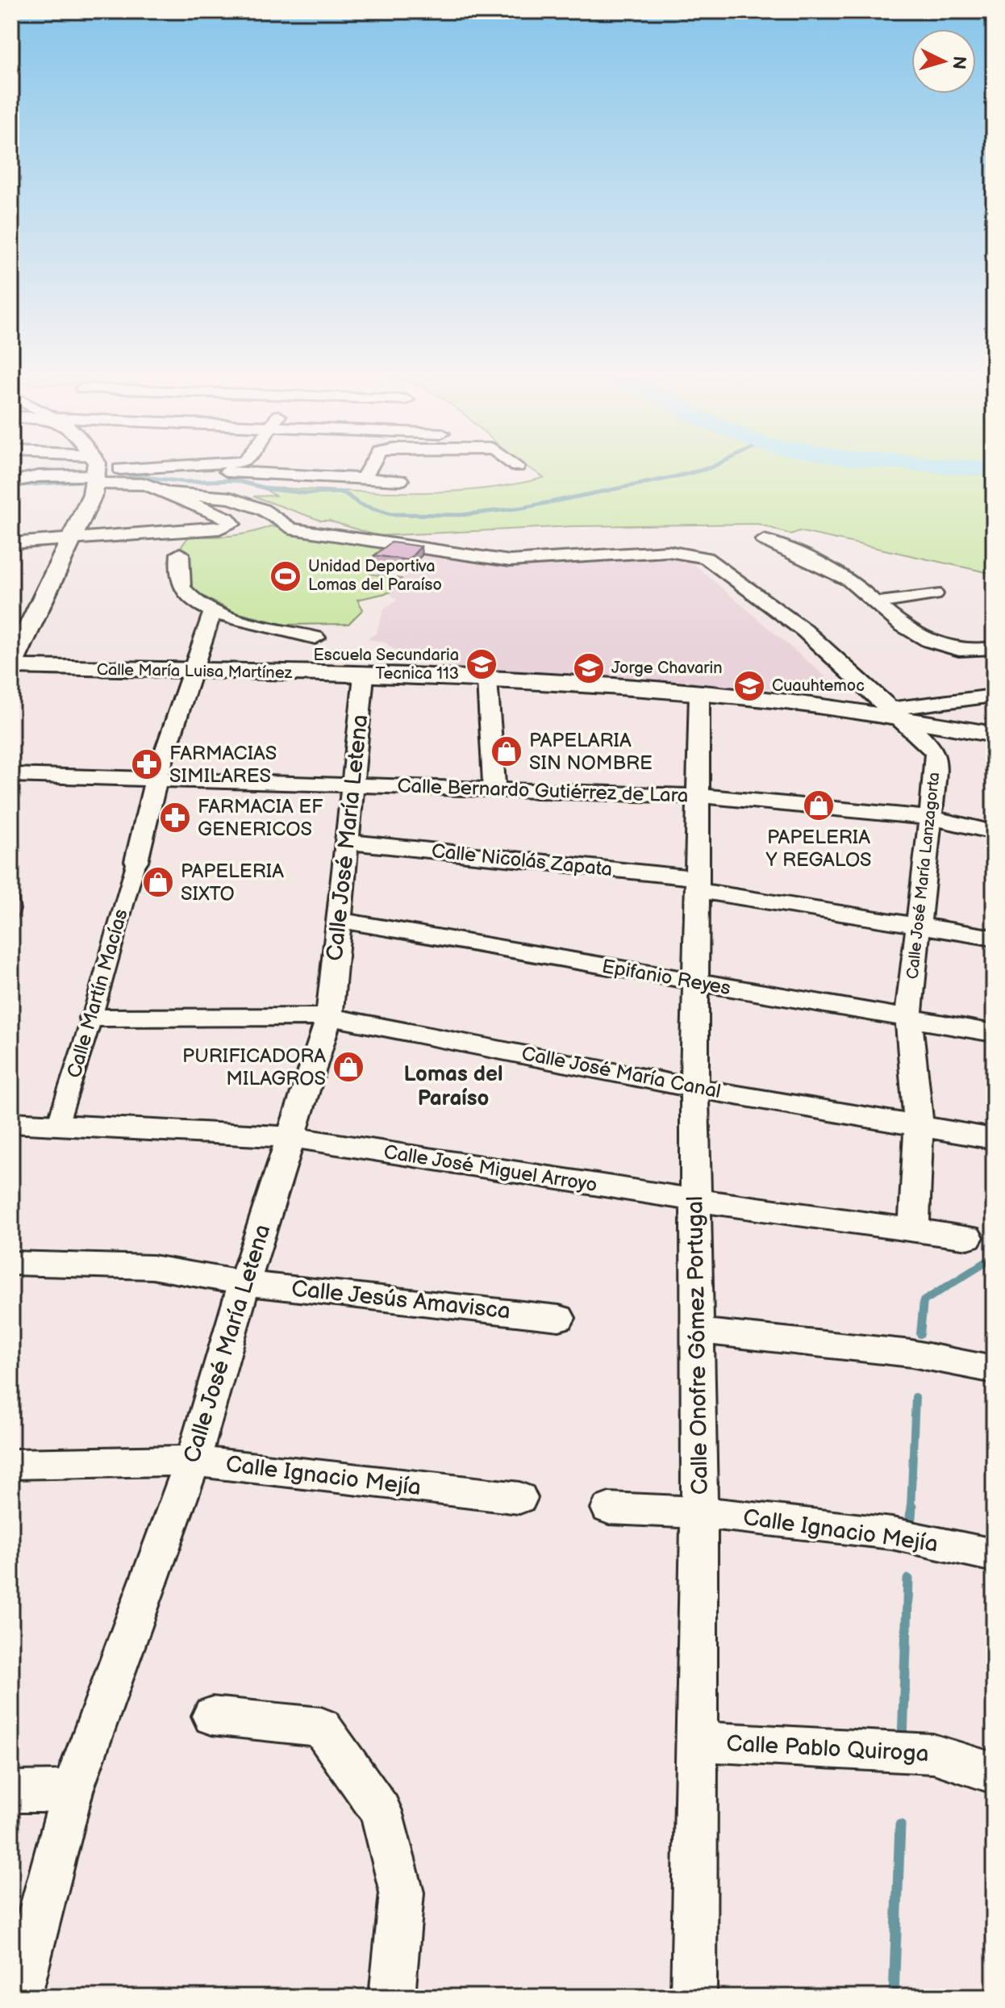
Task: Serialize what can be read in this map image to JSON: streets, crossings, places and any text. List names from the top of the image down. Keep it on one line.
{"streets":{"street":["Calle María Luisa Martínez","Calle Bernardo Gutiérrez de Lara","Calle José María Letena","Calle Nicolás Zapata","Calle José María Lanzagorta","Epifanio Reyes","Calle Martín Macías","Calle José María Canal","Calle José Miguel Arroyo","Calle Jesús Amavisca","Calle Onofre Gómez Portugal","Calle Ignacio Mejía","Calle Pablo Quiroga"]},"crossings":[["Calle María Luisa Martínez","Calle José María Letena"],["Calle María Luisa Martínez","Calle José María Lanzagorta"],["Calle María Luisa Martínez","Calle Onofre Gómez Portugal"],["Calle Bernardo Gutiérrez de Lara","Calle José María Letena"],["Calle Bernardo Gutiérrez de Lara","Calle José María Lanzagorta"],["Calle Bernardo Gutiérrez de Lara","Calle Onofre Gómez Portugal"],["Calle José María Letena","Calle Nicolás Zapata"],["Calle José María Letena","Epifanio Reyes"],["Calle José María Letena","Calle José María Canal"],["Calle José María Letena","Calle José Miguel Arroyo"],["Calle José María Letena","Calle Jesús Amavisca"],["Calle José María Letena","Calle Ignacio Mejía"],["Calle Nicolás Zapata","Calle José María Lanzagorta"],["Calle Nicolás Zapata","Calle Onofre Gómez Portugal"],["Calle José María Lanzagorta","Epifanio Reyes"],["Calle José María Lanzagorta","Calle José María Canal"],["Calle José María Lanzagorta","Calle José Miguel Arroyo"],["Epifanio Reyes","Calle Onofre Gómez Portugal"],["Calle Martín Macías","Calle José María Canal"],["Calle Martín Macías","Calle José Miguel Arroyo"],["Calle José María Canal","Calle Onofre Gómez Portugal"],["Calle José Miguel Arroyo","Calle Onofre Gómez Portugal"],["Calle Onofre Gómez Portugal","Calle Ignacio Mejía"],["Calle Onofre Gómez Portugal","Calle Pablo Quiroga"]],"districts":["Lomas del Paraíso"],"places":{"sports":["Unidad Deportiva Lomas del Paraíso"],"school or university":["Escuela Secundaria Tecnica 113","Jorge Chavarin","Cuauhtemoc"],"shop":["PAPELARIA SIN NOMBRE","PAPELERIA Y REGALOS","PAPELERIA SIXTO","PURIFICADORA MILAGROS"],"pharmacy":["FARMACIAS SIMILARES","FARMACIA EF GENERICOS"]},"north":"right"}
